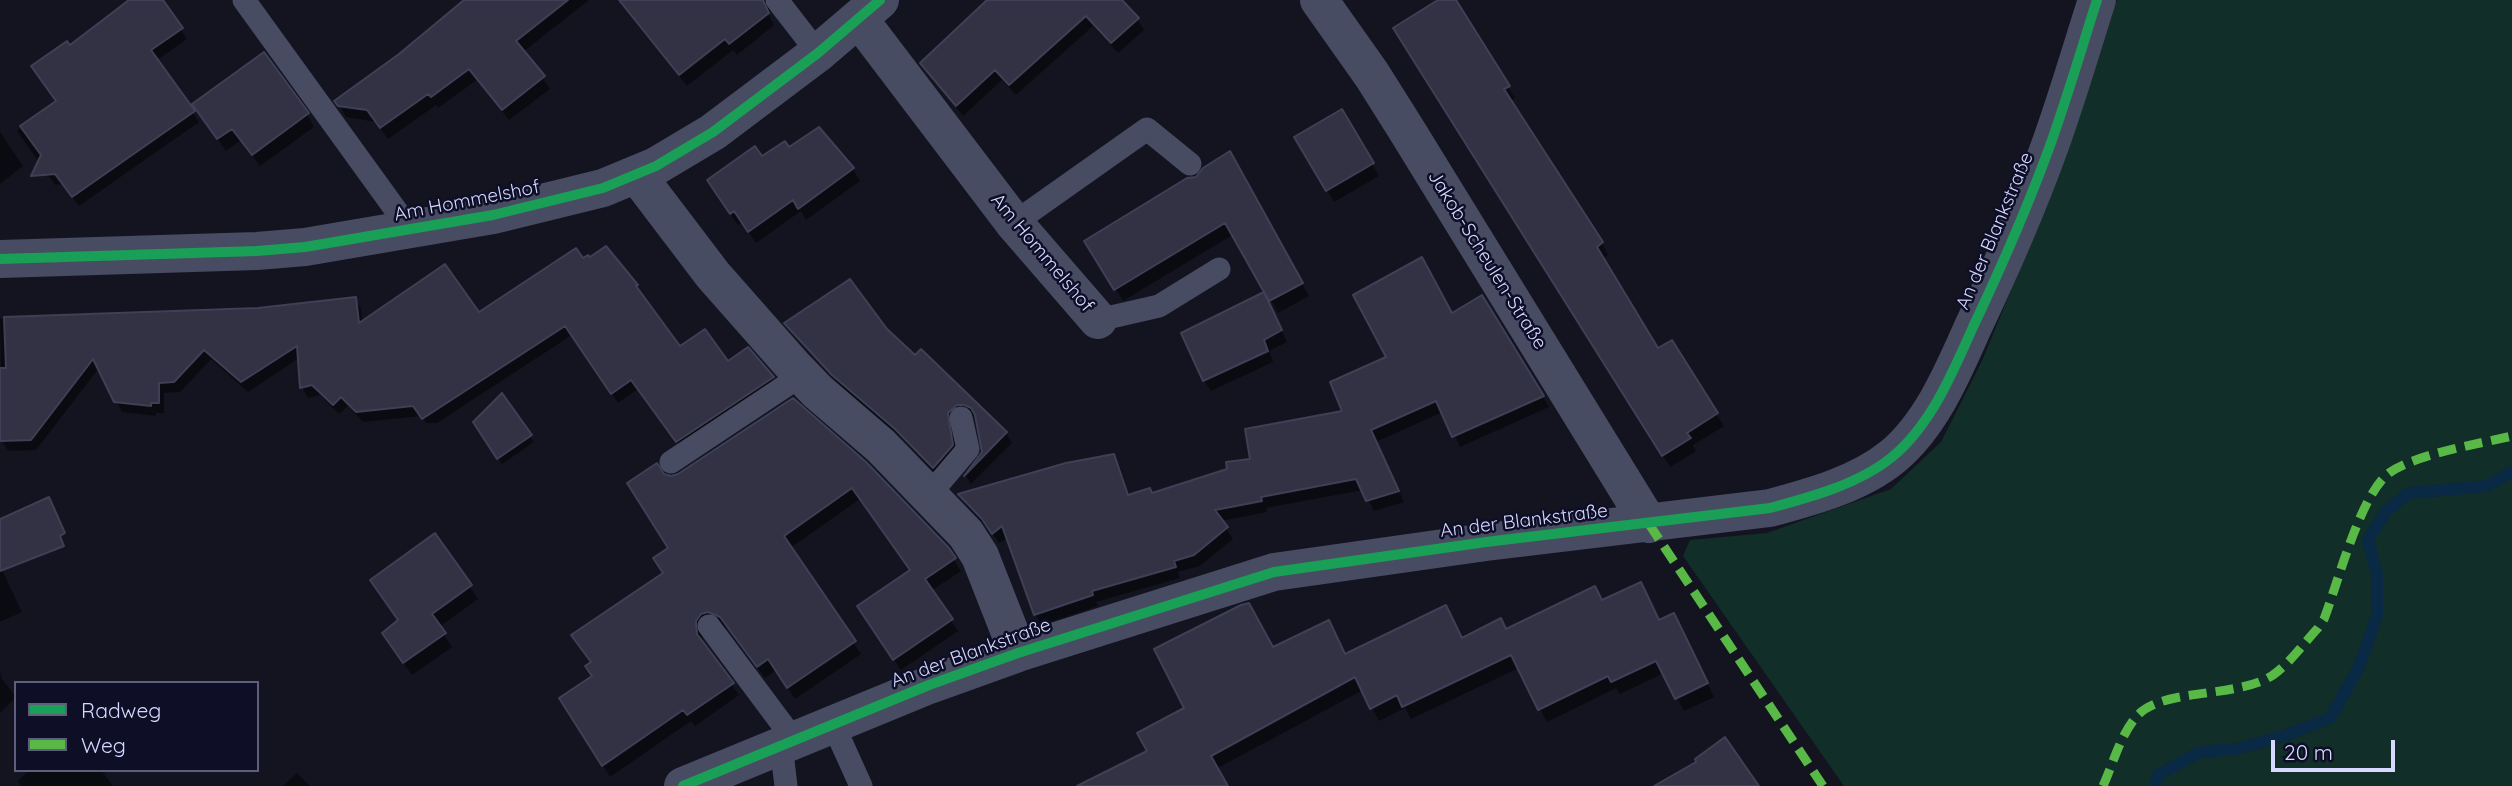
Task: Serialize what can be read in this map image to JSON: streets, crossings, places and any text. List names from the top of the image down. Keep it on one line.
{"streets":{"street":["Am Hommelshof","An der Blankstraße","Jakob-Scheulen-Straße"]},"crossings":[["Am Hommelshof","An der Blankstraße"],["An der Blankstraße","Jakob-Scheulen-Straße"]],"legend":["Radweg","Weg"],"scale_bar":"20 m"}
